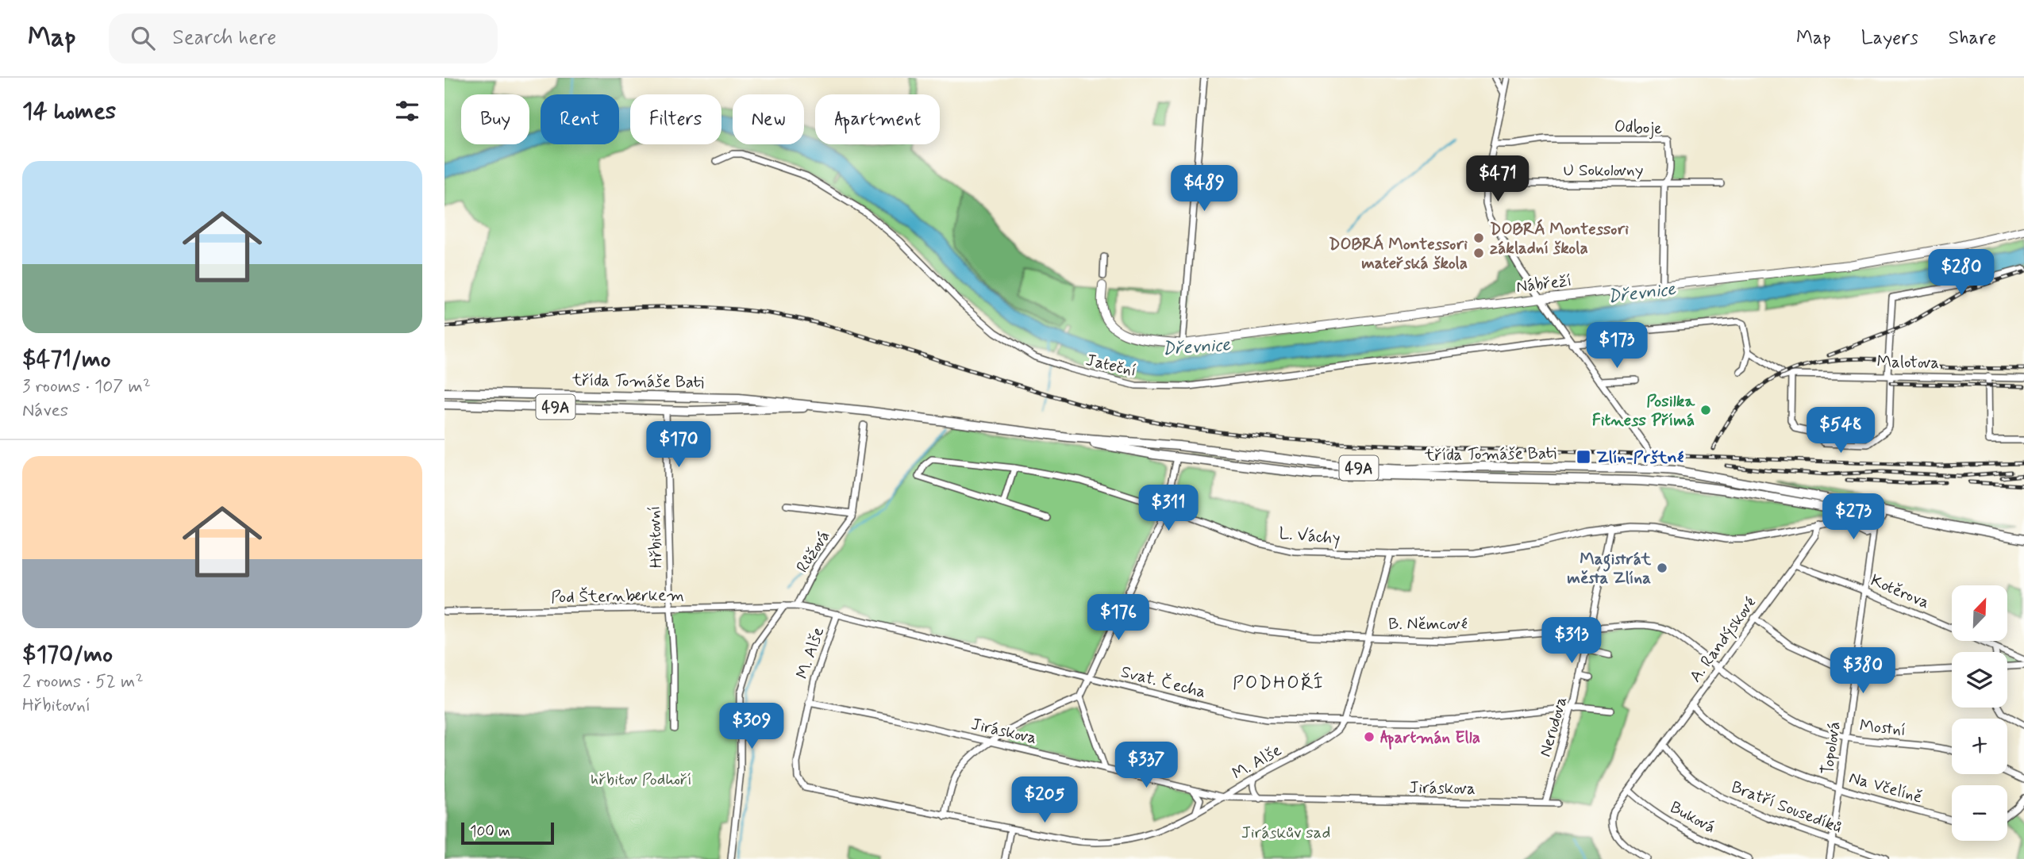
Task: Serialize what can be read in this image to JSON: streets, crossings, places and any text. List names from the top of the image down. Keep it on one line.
{"streets":{"main road":["třída Tomáše Bati","49A"],"street":["Odboje","U Sokolovny","Nábřeží","Malotova","Jateční","L. Váchy","Hřbitovní","Růžová","Kotěrova","Pod Šternberkem","B. Němcové","A. Randýskové","M. Alše","Svat. Čecha","Nerudova","Mostní","Jiráskova","Topolová","Na Včelíně","Bratří Sousedíků","Buková"]},"crossings":[["Odboje","U Sokolovny"],["Odboje","Nábřeží"],["třída Tomáše Bati","Hřbitovní"],["třída Tomáše Bati","Topolová"],["L. Váchy","A. Randýskové"],["L. Váchy","Nerudova"],["Hřbitovní","Pod Šternberkem"],["Růžová","Pod Šternberkem"],["Růžová","Svat. Čecha"],["Kotěrova","A. Randýskové"],["Kotěrova","Topolová"],["Pod Šternberkem","Svat. Čecha"],["B. Němcové","A. Randýskové"],["B. Němcové","Nerudova"],["B. Němcové","Mostní"],["A. Randýskové","Mostní"],["A. Randýskové","Na Včelíně"],["A. Randýskové","Bratří Sousedíků"],["A. Randýskové","Buková"],["M. Alše","Svat. Čecha"],["M. Alše","Jiráskova"],["Svat. Čecha","Nerudova"],["Nerudova","Jiráskova"],["Mostní","Topolová"],["Topolová","Na Včelíně"],["Topolová","Bratří Sousedíků"]],"districts":["PODHOŘÍ"],"water":["Dřevnice"],"parks":["hřbitov Podhoří","Jiráskův sad"],"places":{"other":["DOBRÁ Montessori základní škola","DOBRÁ Montessori mateřská škola","Posilka Fitness Přímá","Magistrát města Zlína","Apartmán Ella"],"transit":["Zlín-Prštné"]},"scale_bar":"100 m","north":"top right","page":{"header":"Map","search":"Search here","nav":["Map","Layers","Share"],"heading":"14 homes","chip":["Buy","Rent","Filters","New","Apartment"],"list":[{"name":"$471/mo","note":"3 rooms · 107 m² · Náves"},{"name":"$170/mo","note":"2 rooms · 52 m² · Hřbitovní"}],"price":["$471","$489","$280","$173","$548","$170","$311","$273","$176","$313","$380","$309","$337","$205"],"map_buttons":["+","−"],"scale":"100 m"}}
